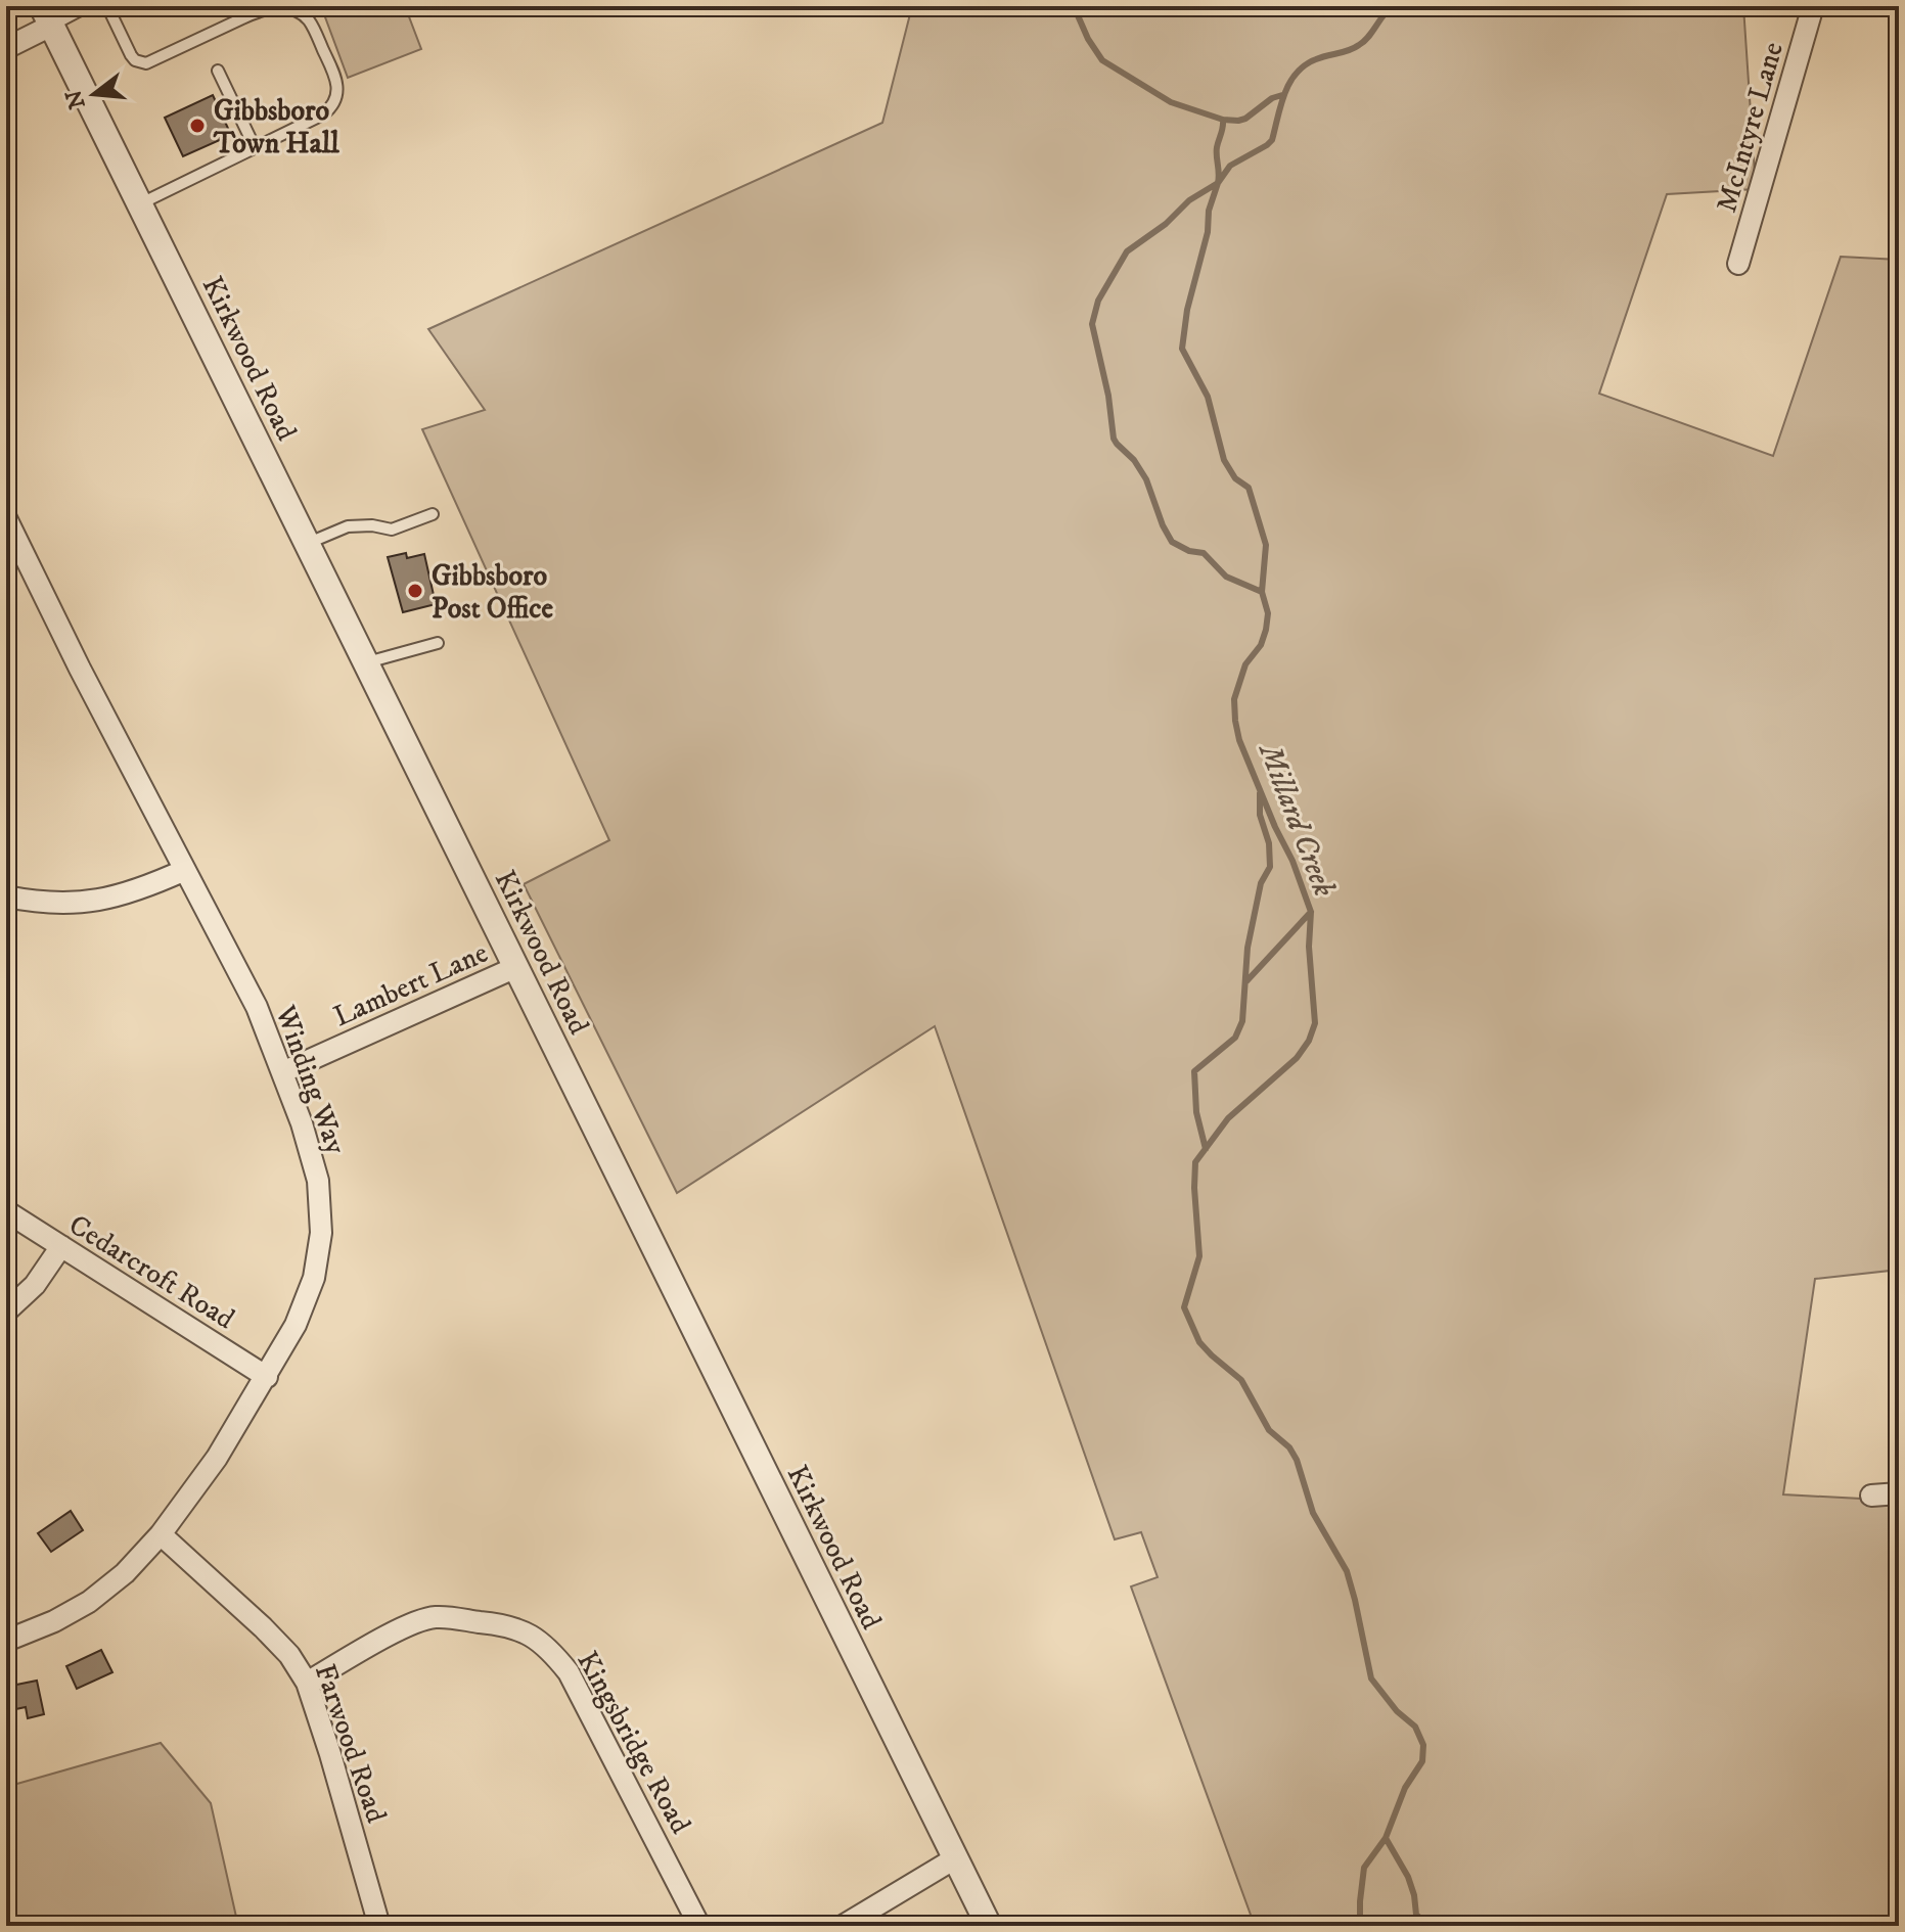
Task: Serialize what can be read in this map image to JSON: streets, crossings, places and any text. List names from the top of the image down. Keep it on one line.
{"streets":{"street":["McIntyre Lane","Kirkwood Road","Lambert Lane","Winding Way","Cedarcroft Road","Kingsbridge Road","Farwood Road"]},"crossings":[["Kirkwood Road","Lambert Lane"],["Lambert Lane","Winding Way"],["Winding Way","Cedarcroft Road"],["Winding Way","Farwood Road"],["Kingsbridge Road","Farwood Road"]],"water":["Millard Creek"],"places":["Gibbsboro Town Hall","Gibbsboro Post Office"],"north":"left"}
